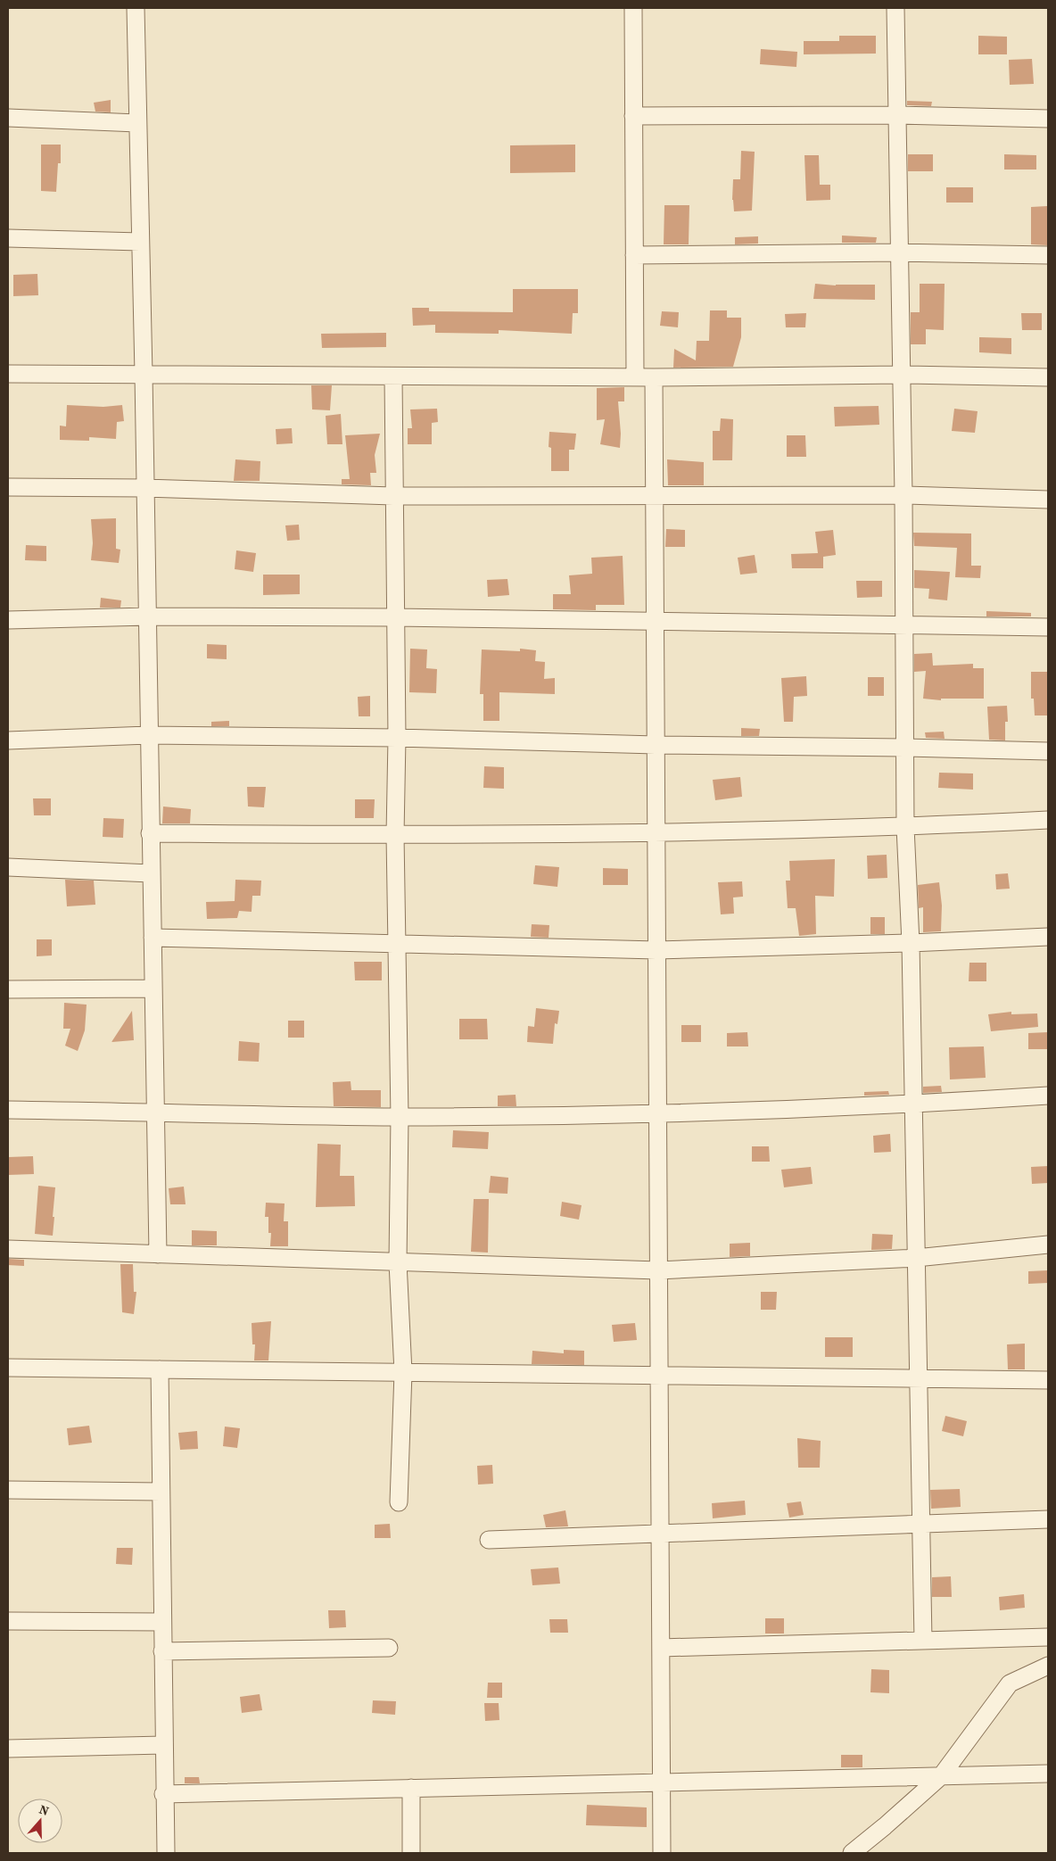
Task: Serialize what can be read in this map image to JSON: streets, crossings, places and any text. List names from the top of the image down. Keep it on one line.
{"north":"top"}
